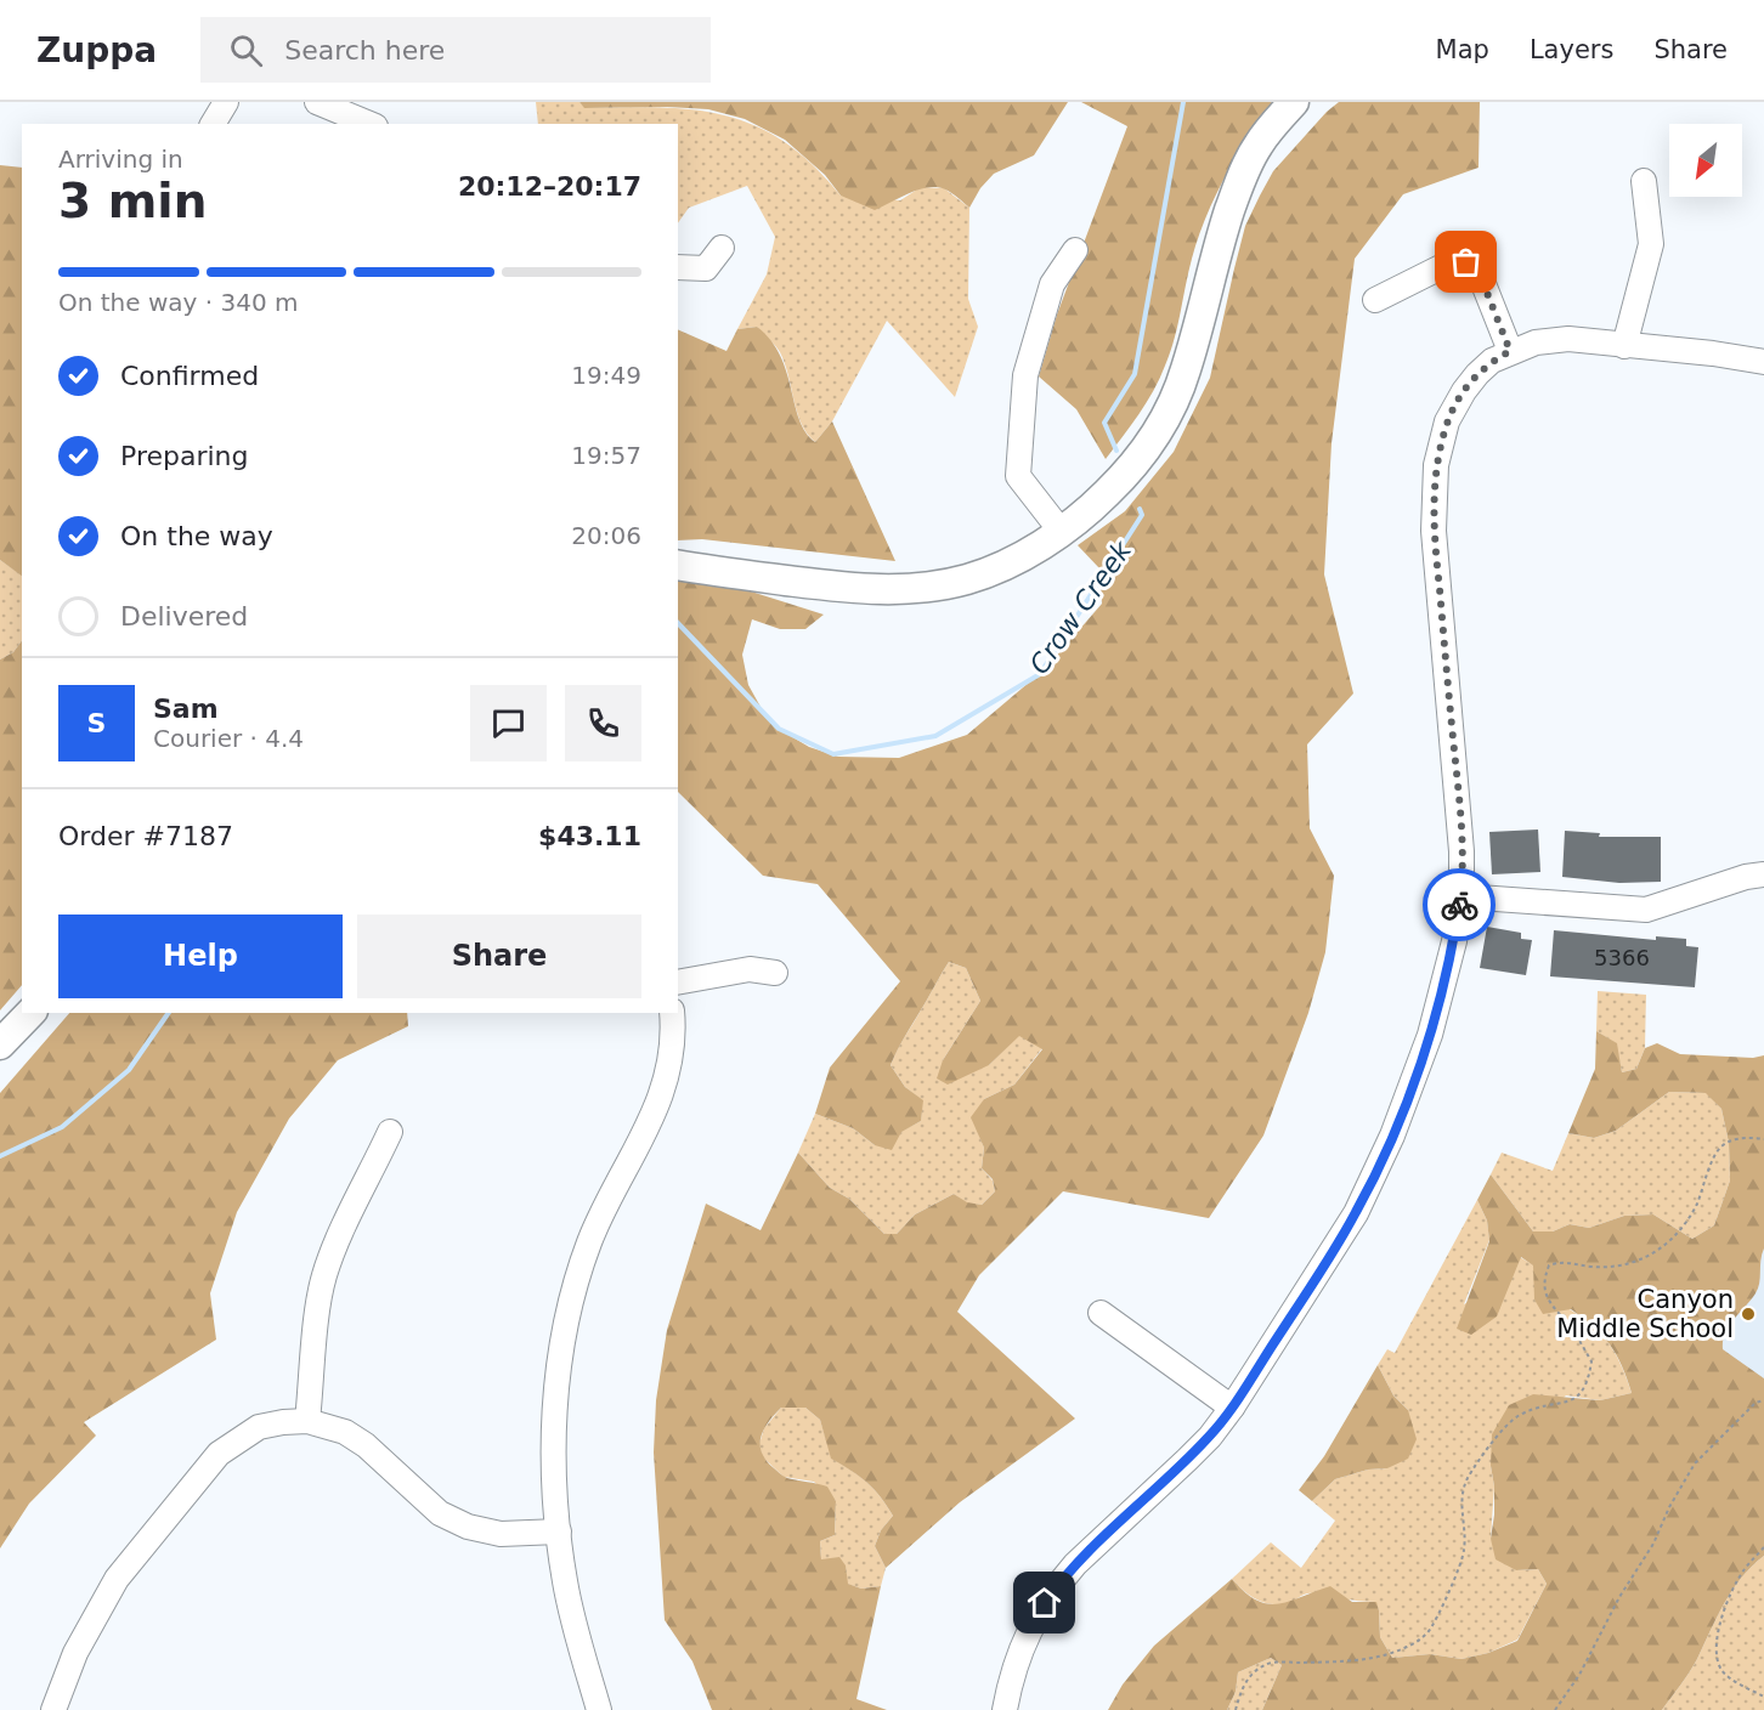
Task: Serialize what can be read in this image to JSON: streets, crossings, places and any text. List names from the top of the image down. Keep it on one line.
{"water":["Crow Creek"],"places":["Canyon Middle School"],"house_numbers":["5366"],"north":"bottom left","page":{"header":"Zuppa","search":"Search here","nav":["Map","Layers","Share"],"heading":["3 min","Arriving in","20:12–20:17"],"panel":["Sam","Courier · 4.4","Order #7187","$43.11"],"bar":"On the way · 340 m","list":[["Confirmed","19:49"],["Preparing","19:57"],["On the way","20:06"],"Delivered"],"round":"S","buttons":["Help","Share"]}}
